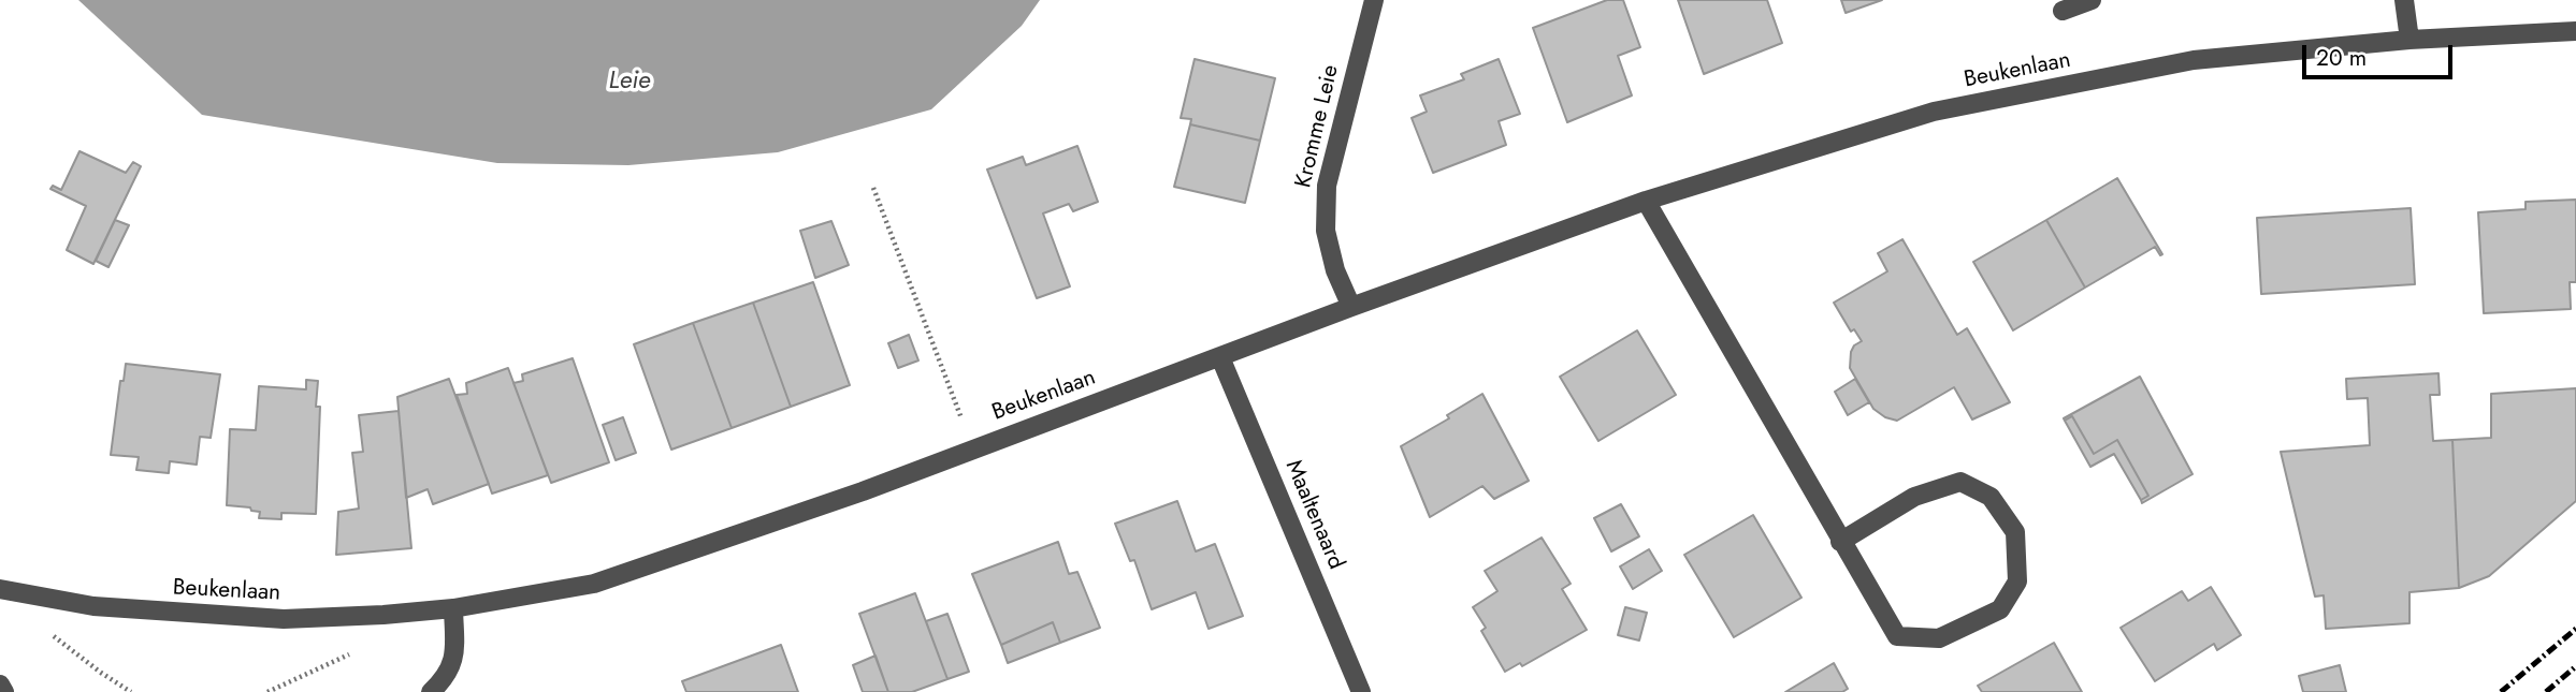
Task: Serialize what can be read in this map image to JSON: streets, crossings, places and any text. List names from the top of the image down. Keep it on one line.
{"streets":{"street":["Beukenlaan","Kromme Leie","Maaltenaard"]},"crossings":[["Beukenlaan","Kromme Leie"],["Beukenlaan","Maaltenaard"]],"water":["Leie"],"scale_bar":"20 m"}
